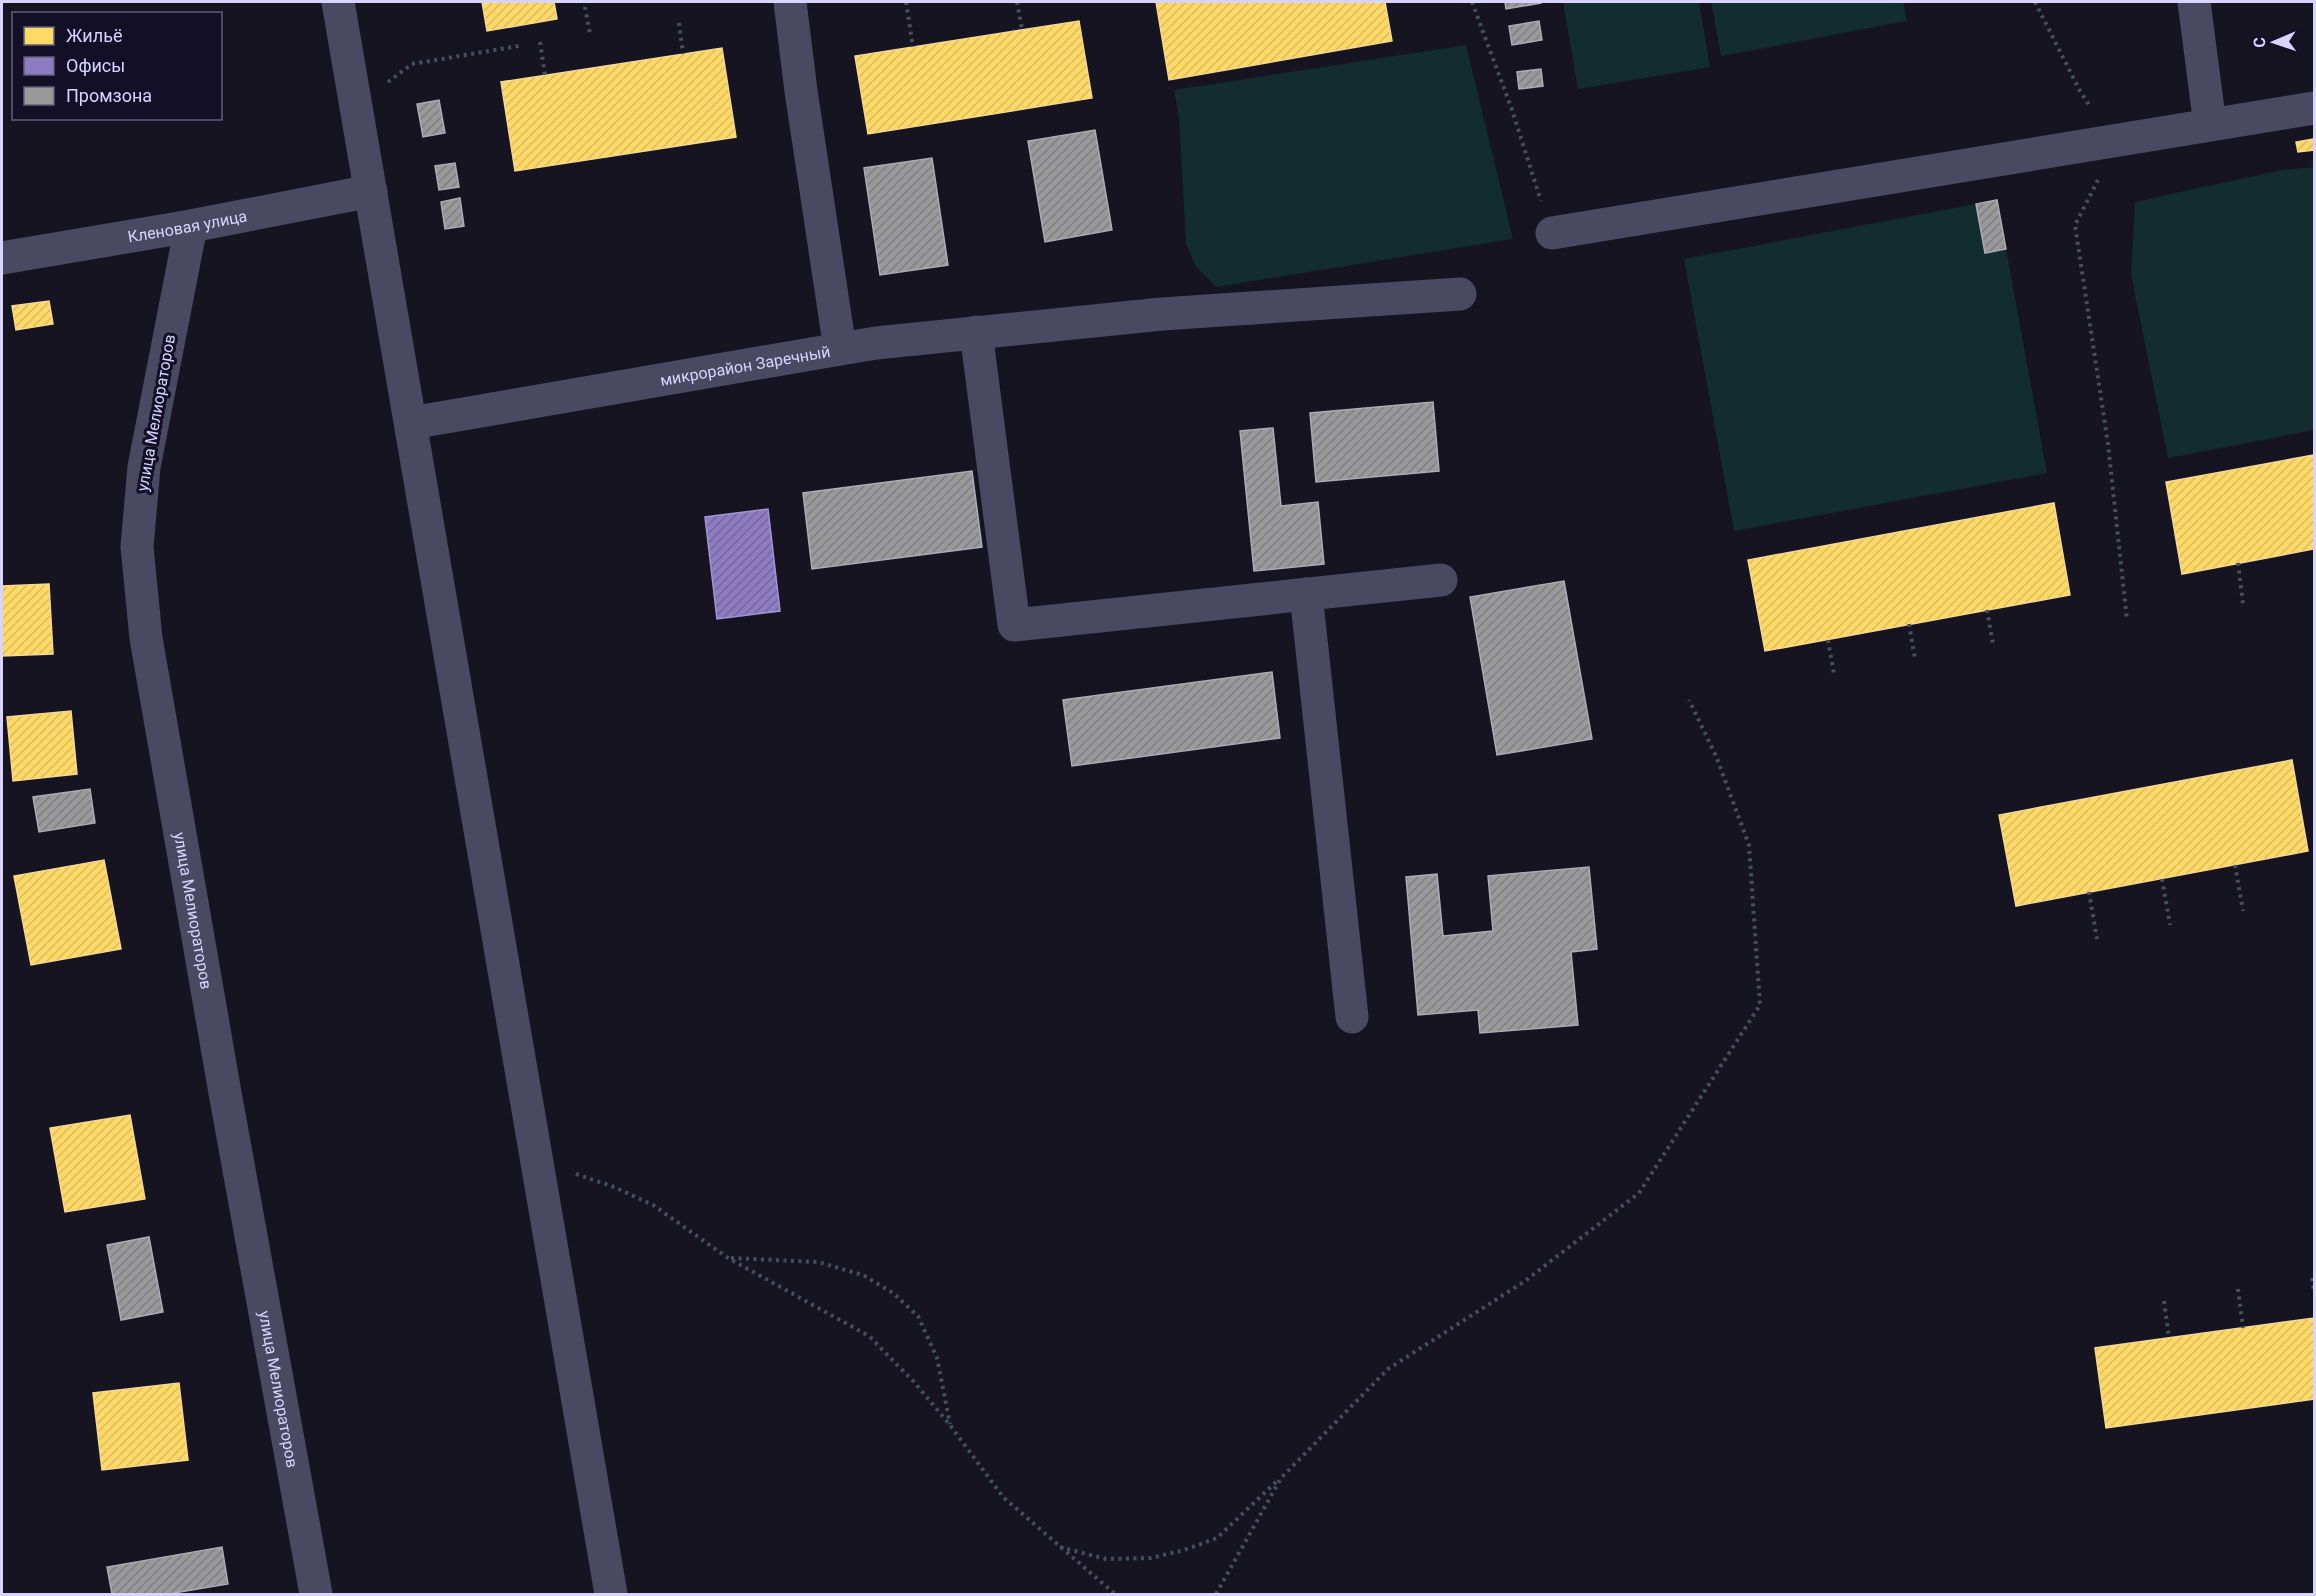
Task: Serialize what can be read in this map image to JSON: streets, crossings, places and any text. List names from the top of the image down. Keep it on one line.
{"streets":{"street":["Кленовая улица","микрорайон Заречный","улица Мелиораторов"]},"crossings":[["Кленовая улица","улица Мелиораторов"]],"legend":["Жильё","Офисы","Промзона"],"north":"left"}
